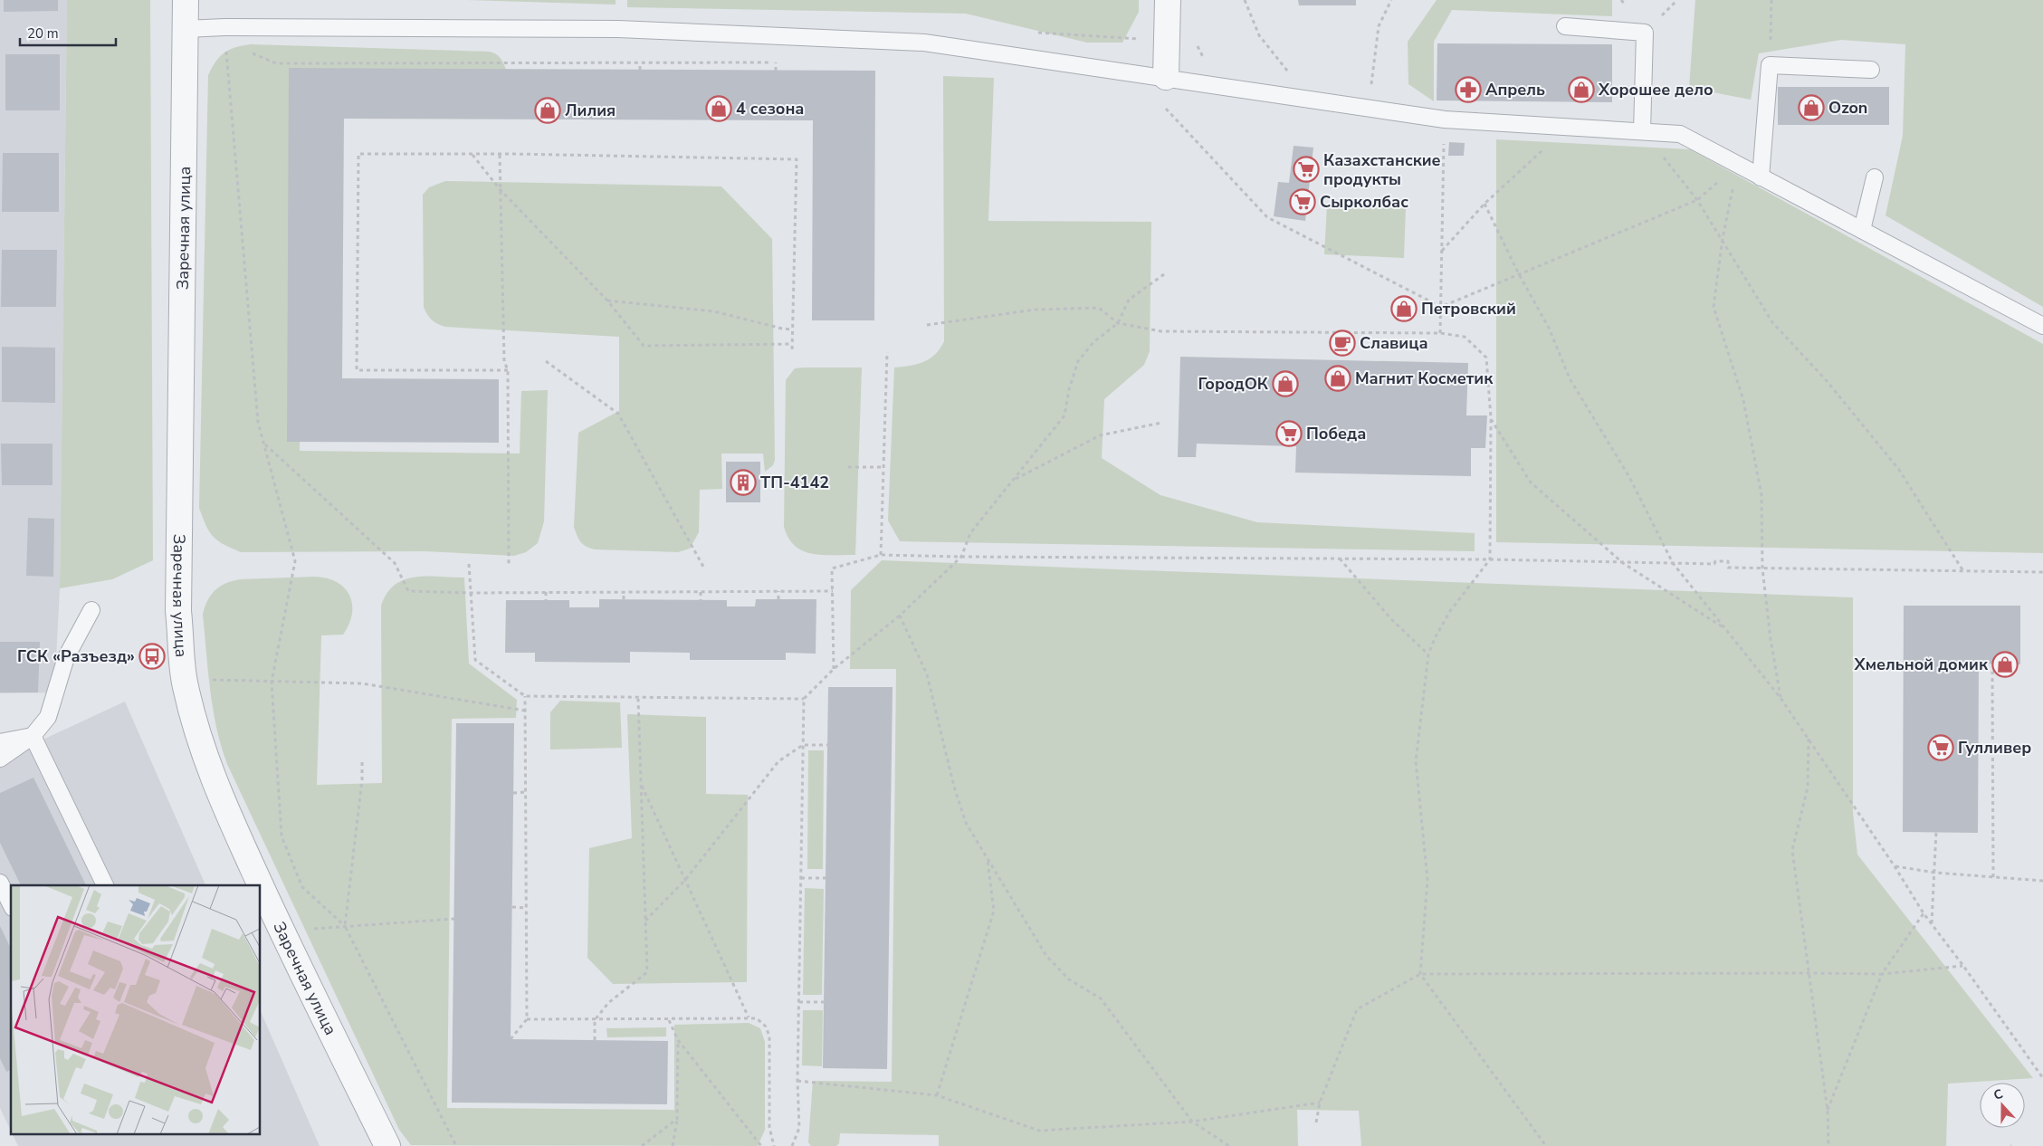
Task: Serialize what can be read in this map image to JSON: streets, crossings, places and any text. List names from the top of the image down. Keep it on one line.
{"streets":{"street":["Заречная улица"]},"places":{"pharmacy":["Апрель"],"shop":["Хорошее дело","Ozon","4 сезона","Лилия","Петровский","Магнит Косметик","ГородОК","Хмельной домик"],"supermarket":["Казахстанские продукты","Сырколбас","Победа","Гулливер"],"cafe":["Славица"],"building":["ТП-4142"],"bus stop":["ГСК «Разъезд»"]},"scale_bar":"20 m","north":"top"}
